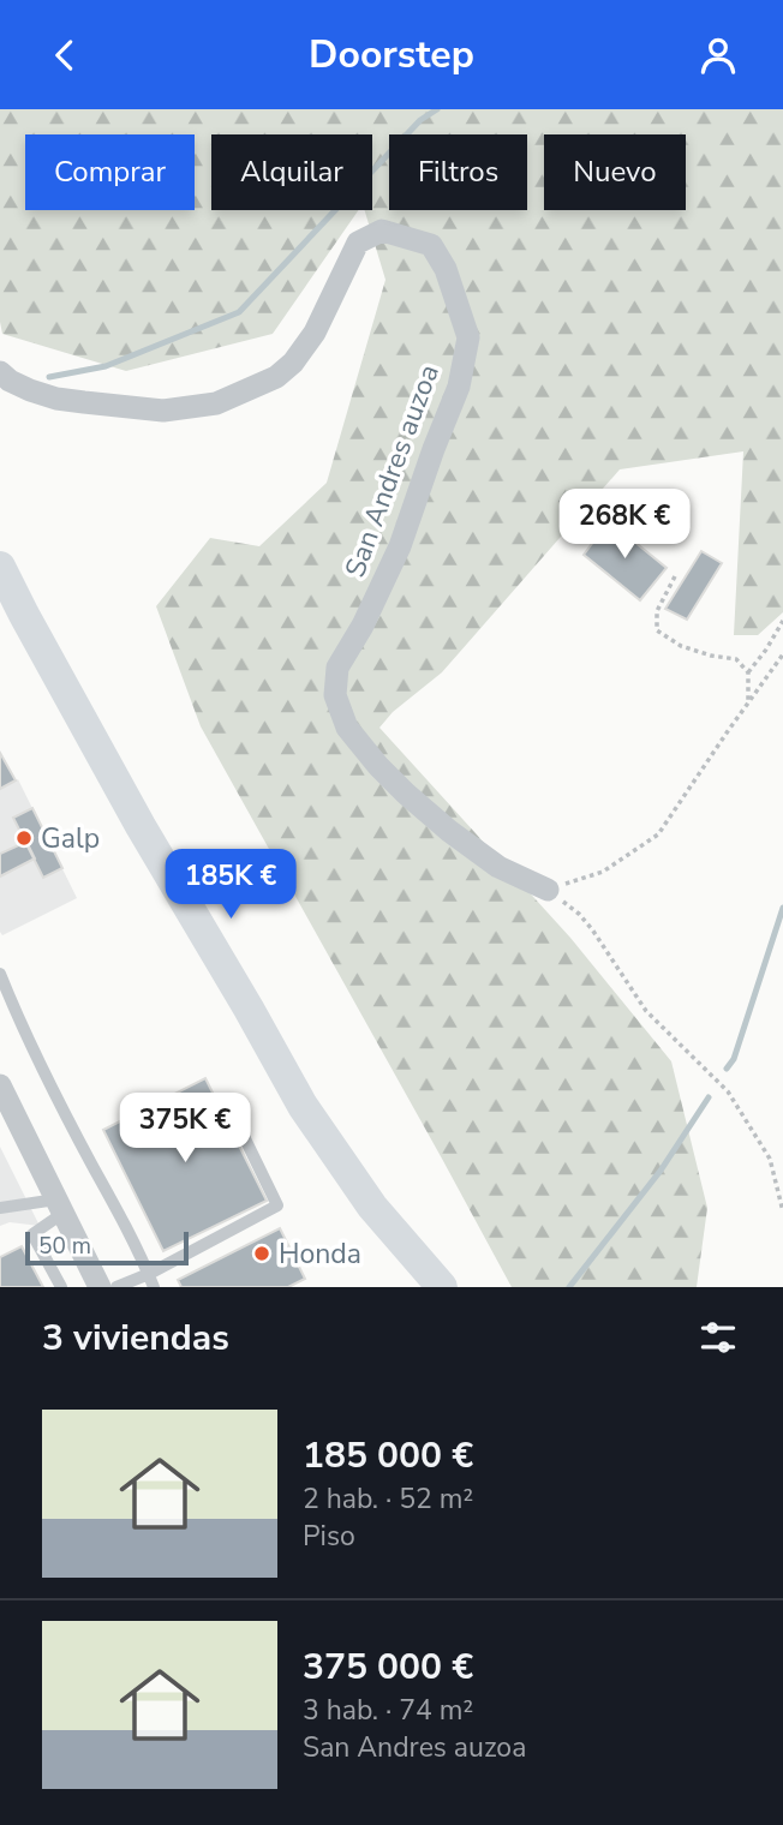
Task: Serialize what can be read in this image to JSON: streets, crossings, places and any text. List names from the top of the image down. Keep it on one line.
{"streets":{"street":["San Andres auzoa"]},"places":["Galp","Honda"],"scale_bar":"50 m","page":{"header":"Doorstep","chip":["Comprar","Alquilar","Filtros","Nuevo"],"price":["268K €","185K €","375K €"],"scale":"50 m","heading":"3 viviendas","list":[{"name":"185 000 €","note":"2 hab. · 52 m² · Piso"},{"name":"375 000 €","note":"3 hab. · 74 m² · San Andres auzoa"}]}}
